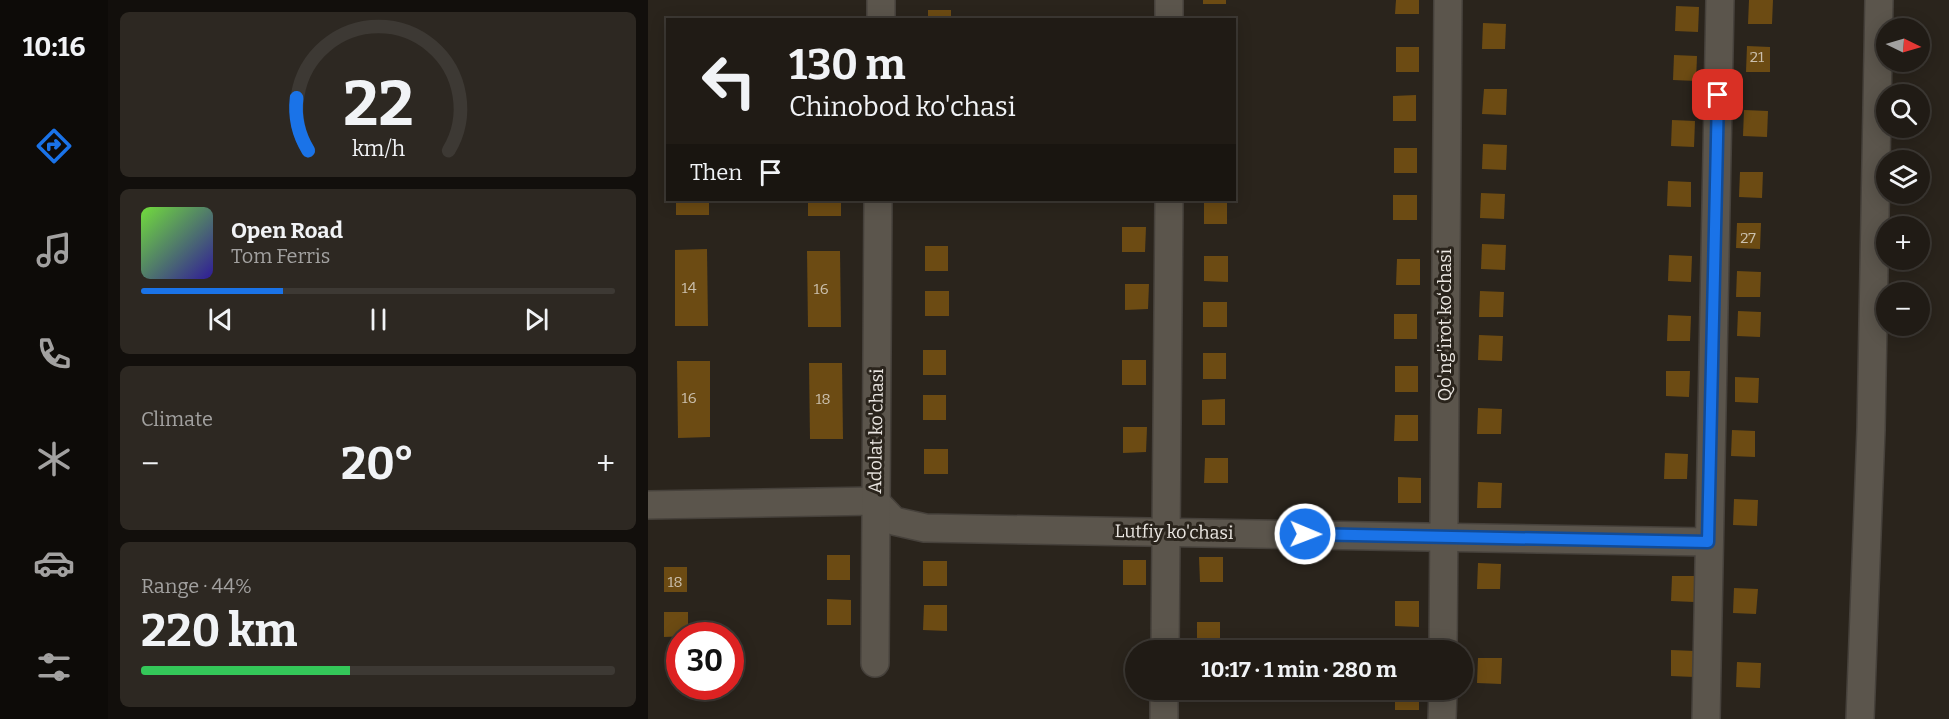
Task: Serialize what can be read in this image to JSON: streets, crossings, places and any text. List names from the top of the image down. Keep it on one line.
{"streets":{"street":["Qo'ng'irot ko‘chasi","Adolat ko'chasi","Lutfiy ko'chasi"]},"crossings":[["Qo'ng'irot ko‘chasi","Lutfiy ko'chasi"],["Adolat ko'chasi","Lutfiy ko'chasi"]],"house_numbers":["21","27","14","16","16","18","18"],"north":"right","page":{"tabs":"10:16","map_buttons":["+","−"],"turn":["130 m","Chinobod ko'chasi"],"then":"Then","song":["Open Road","Tom Ferris"],"tile":["Climate",["Range · 44%","220 km"]],"heat":["−","20°","+"],"limit":"30","trip":"10:17 · 1 min · 280 m","gauge":["22","km/h"]}}
